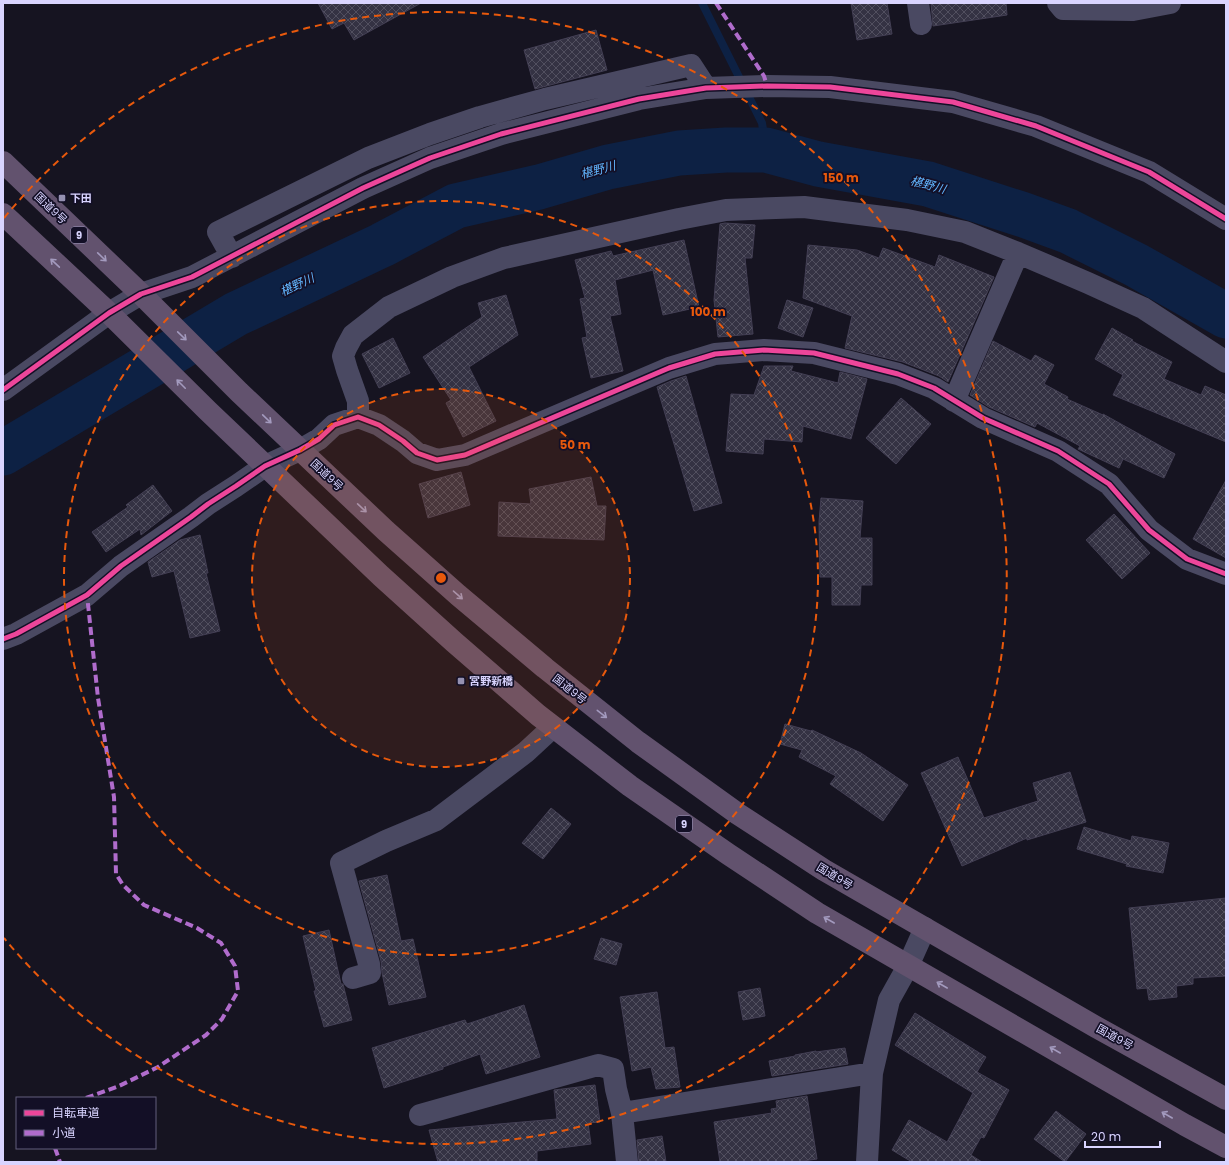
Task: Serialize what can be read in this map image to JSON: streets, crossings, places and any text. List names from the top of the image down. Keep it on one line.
{"streets":{"highway":["国道9号","9"]},"water":["椹野川"],"places":{"transit":["下田","宮野新橋"]},"legend":["自転車道","小道"],"scale_bar":"20 m","rings":["150 m","100 m","50 m"]}
